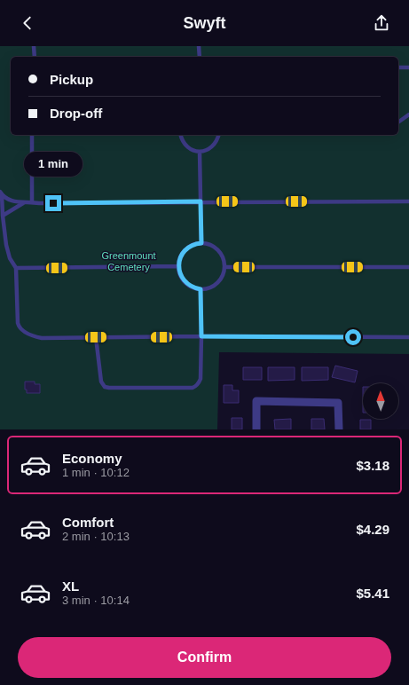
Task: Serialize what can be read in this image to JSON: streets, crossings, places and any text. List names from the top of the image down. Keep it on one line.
{"parks":["Greenmount Cemetery"],"north":"top","page":{"header":"Swyft","banner":["Pickup","Drop-off"],"bubble":"1 min","list":[{"name":"Economy","note":"1 min · 10:12","value":"$3.18"},{"name":"Comfort","note":"2 min · 10:13","value":"$4.29"},{"name":"XL","note":"3 min · 10:14","value":"$5.41"}],"buttons":"Confirm"}}
